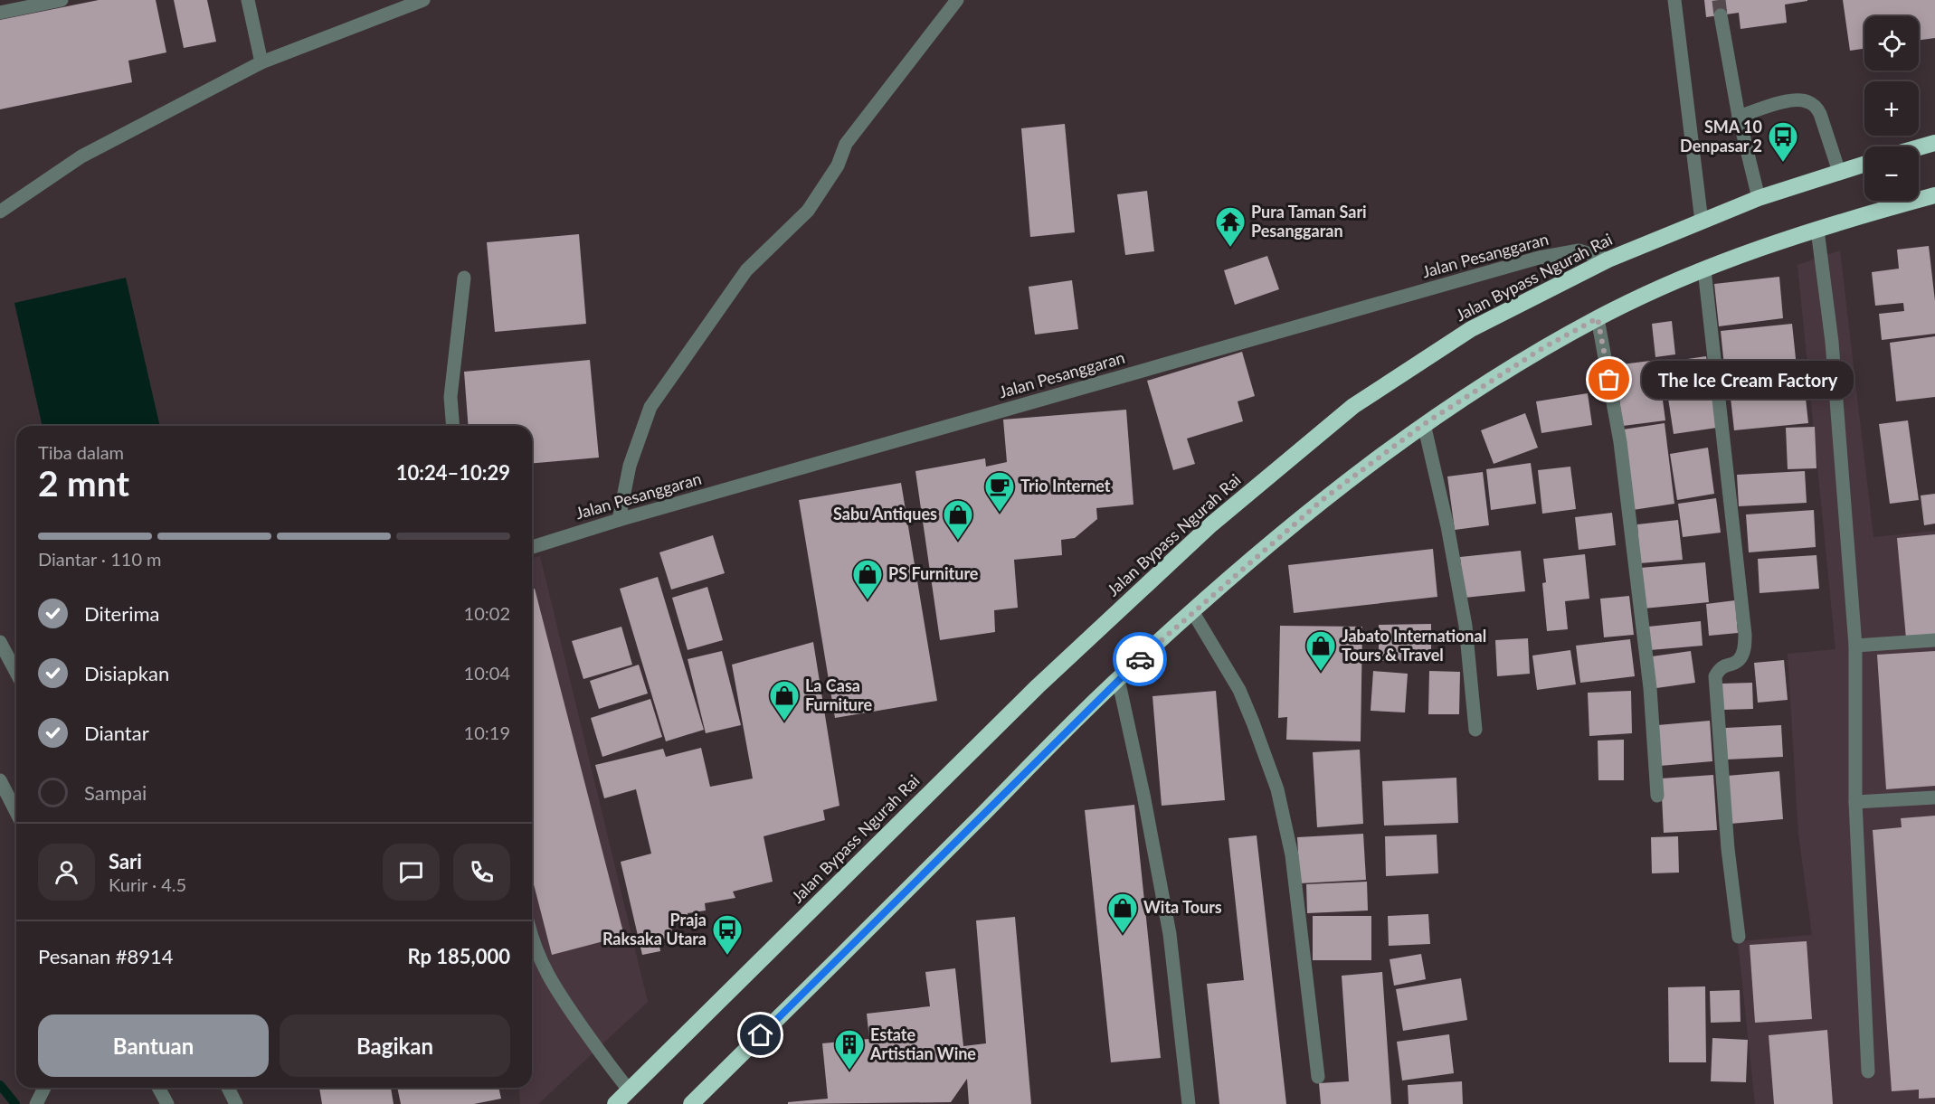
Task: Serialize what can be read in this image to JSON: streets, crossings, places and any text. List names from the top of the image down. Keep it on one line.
{"streets":{"highway":["Jalan Bypass Ngurah Rai"],"street":["Jalan Pesanggaran"]},"crossings":[["Jalan Pesanggaran","Jalan Bypass Ngurah Rai"]],"places":{"bus stop":["SMA 10 Denpasar 2","Praja Raksaka Utara"],"temple":["Pura Taman Sari Pesanggaran"],"other":["The Ice Cream Factory"],"cafe":["Trio Internet"],"shop":["Sabu Antiques","PS Furniture","Jabato International Tours & Travel","La Casa Furniture","Wita Tours"],"building":["Estate Artistian Wine"]},"page":{"map_buttons":["+","−"],"bubble":"The Ice Cream Factory","heading":["2 mnt","Tiba dalam","10:24–10:29"],"panel":["Sari","Kurir · 4.5","Pesanan #8914","Rp 185,000"],"bar":"Diantar · 110 m","list":[["Diterima","10:02"],["Disiapkan","10:04"],["Diantar","10:19"],"Sampai"],"buttons":["Bantuan","Bagikan"]}}
